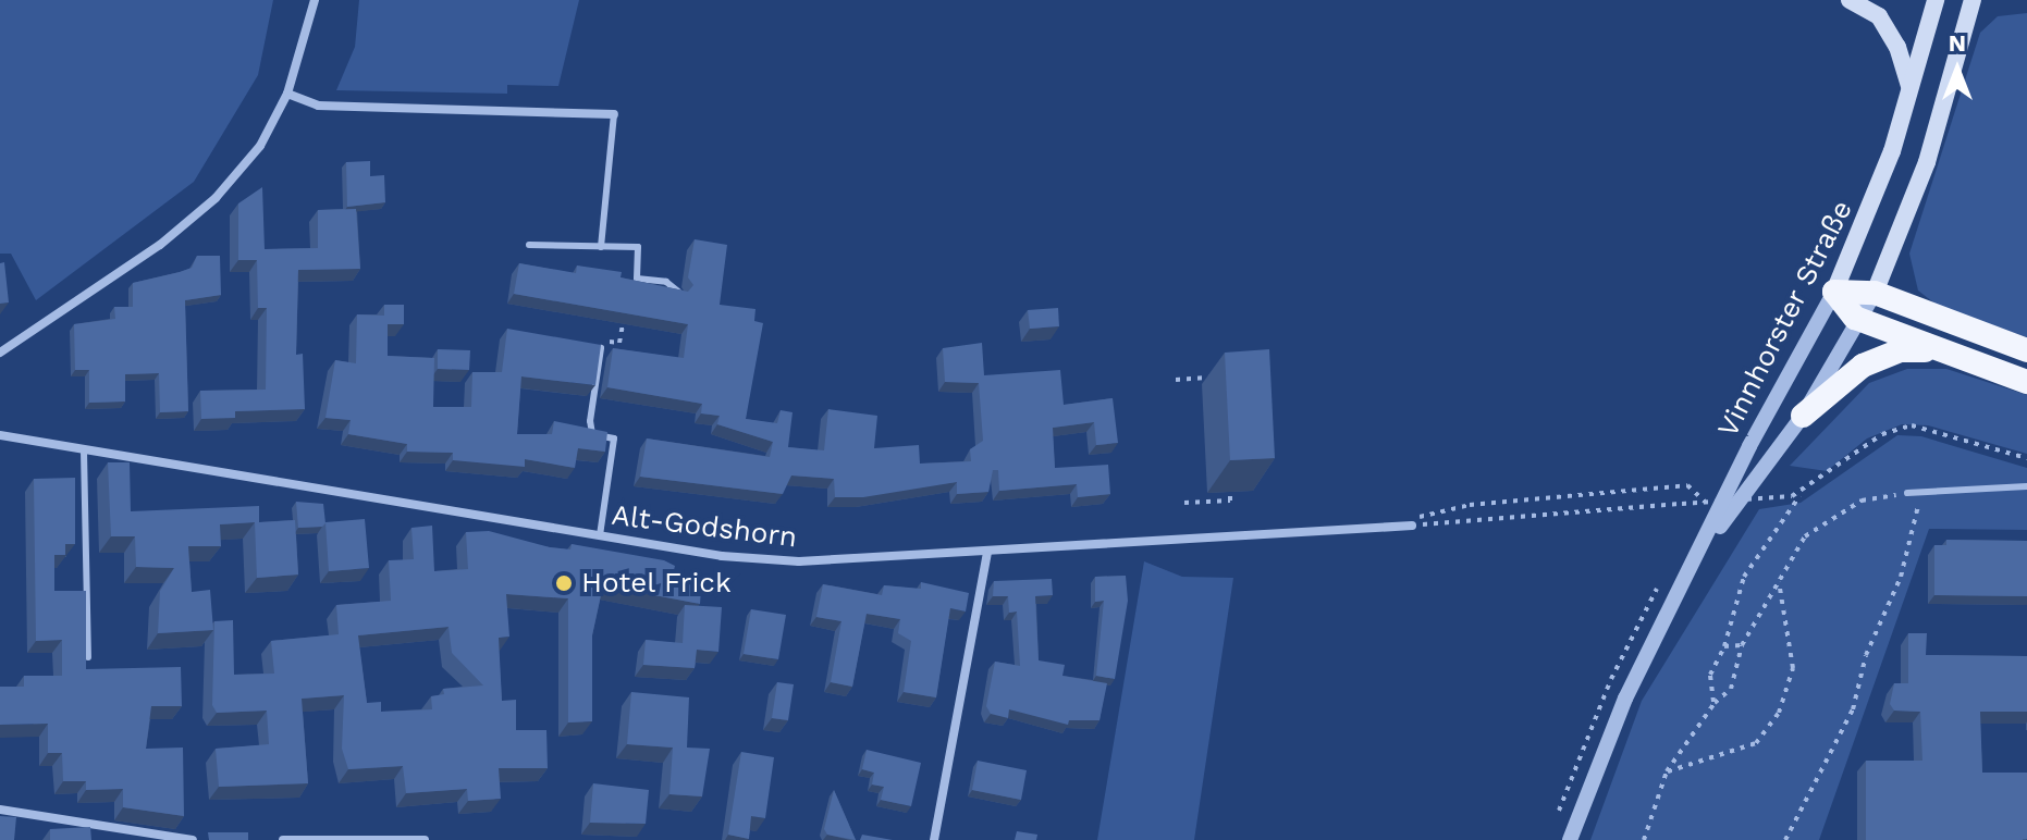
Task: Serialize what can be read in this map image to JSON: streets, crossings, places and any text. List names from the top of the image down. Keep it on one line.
{"streets":{"main road":["Vinnhorster Straße"],"street":["Alt-Godshorn"]},"places":["Hotel Frick"],"north":"top"}
